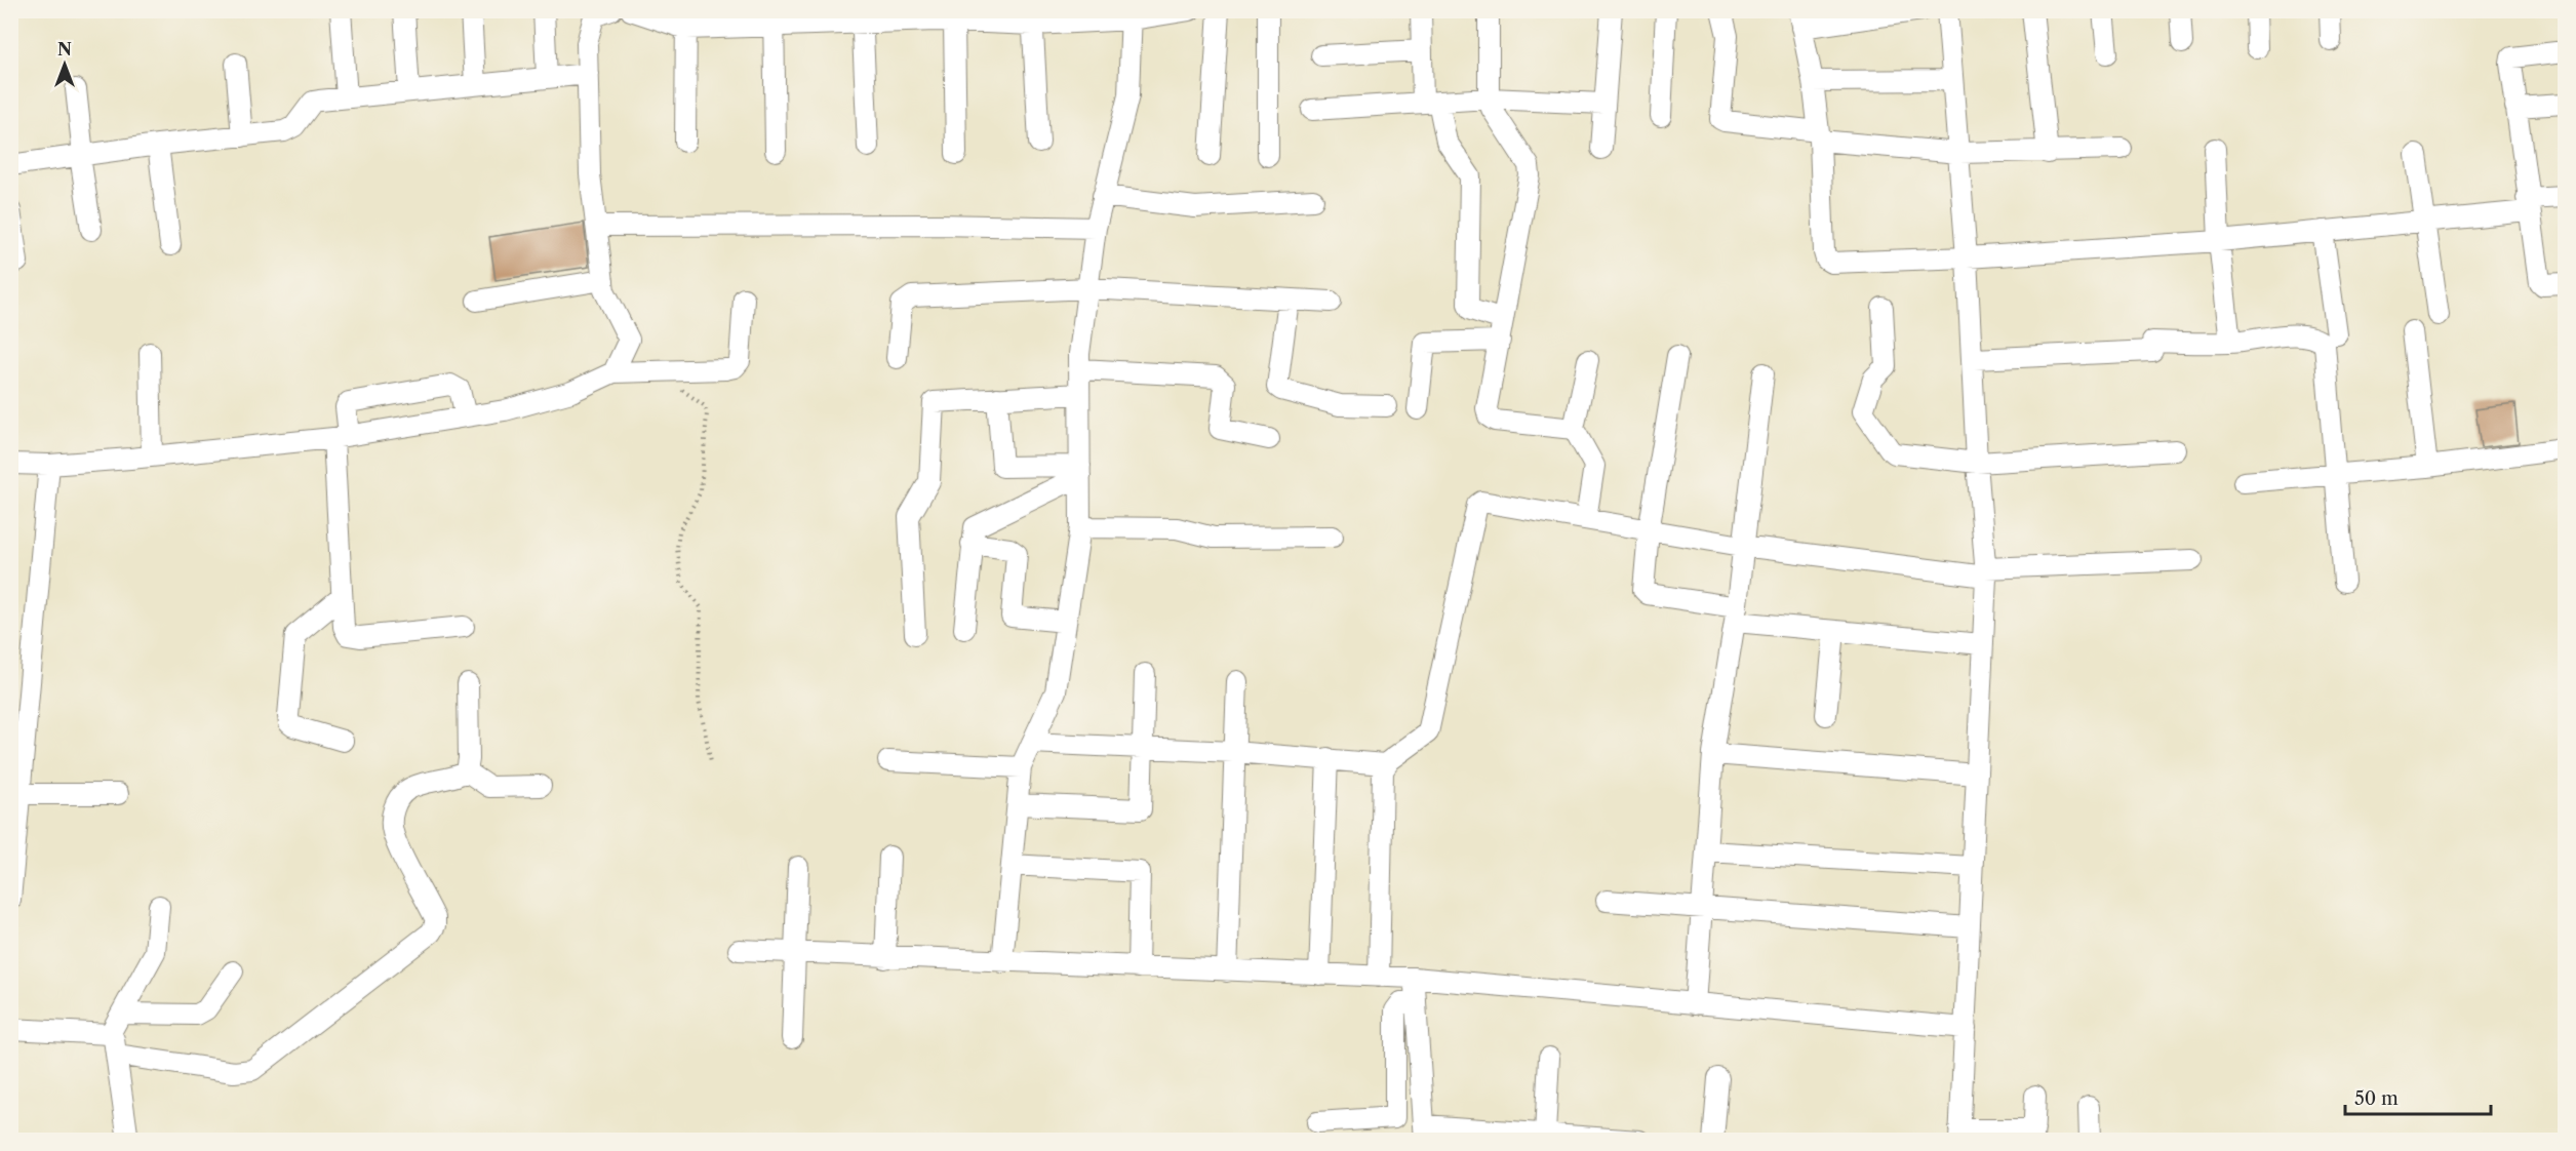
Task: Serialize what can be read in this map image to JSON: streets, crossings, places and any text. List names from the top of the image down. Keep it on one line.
{"scale_bar":"50 m","north":"top"}
